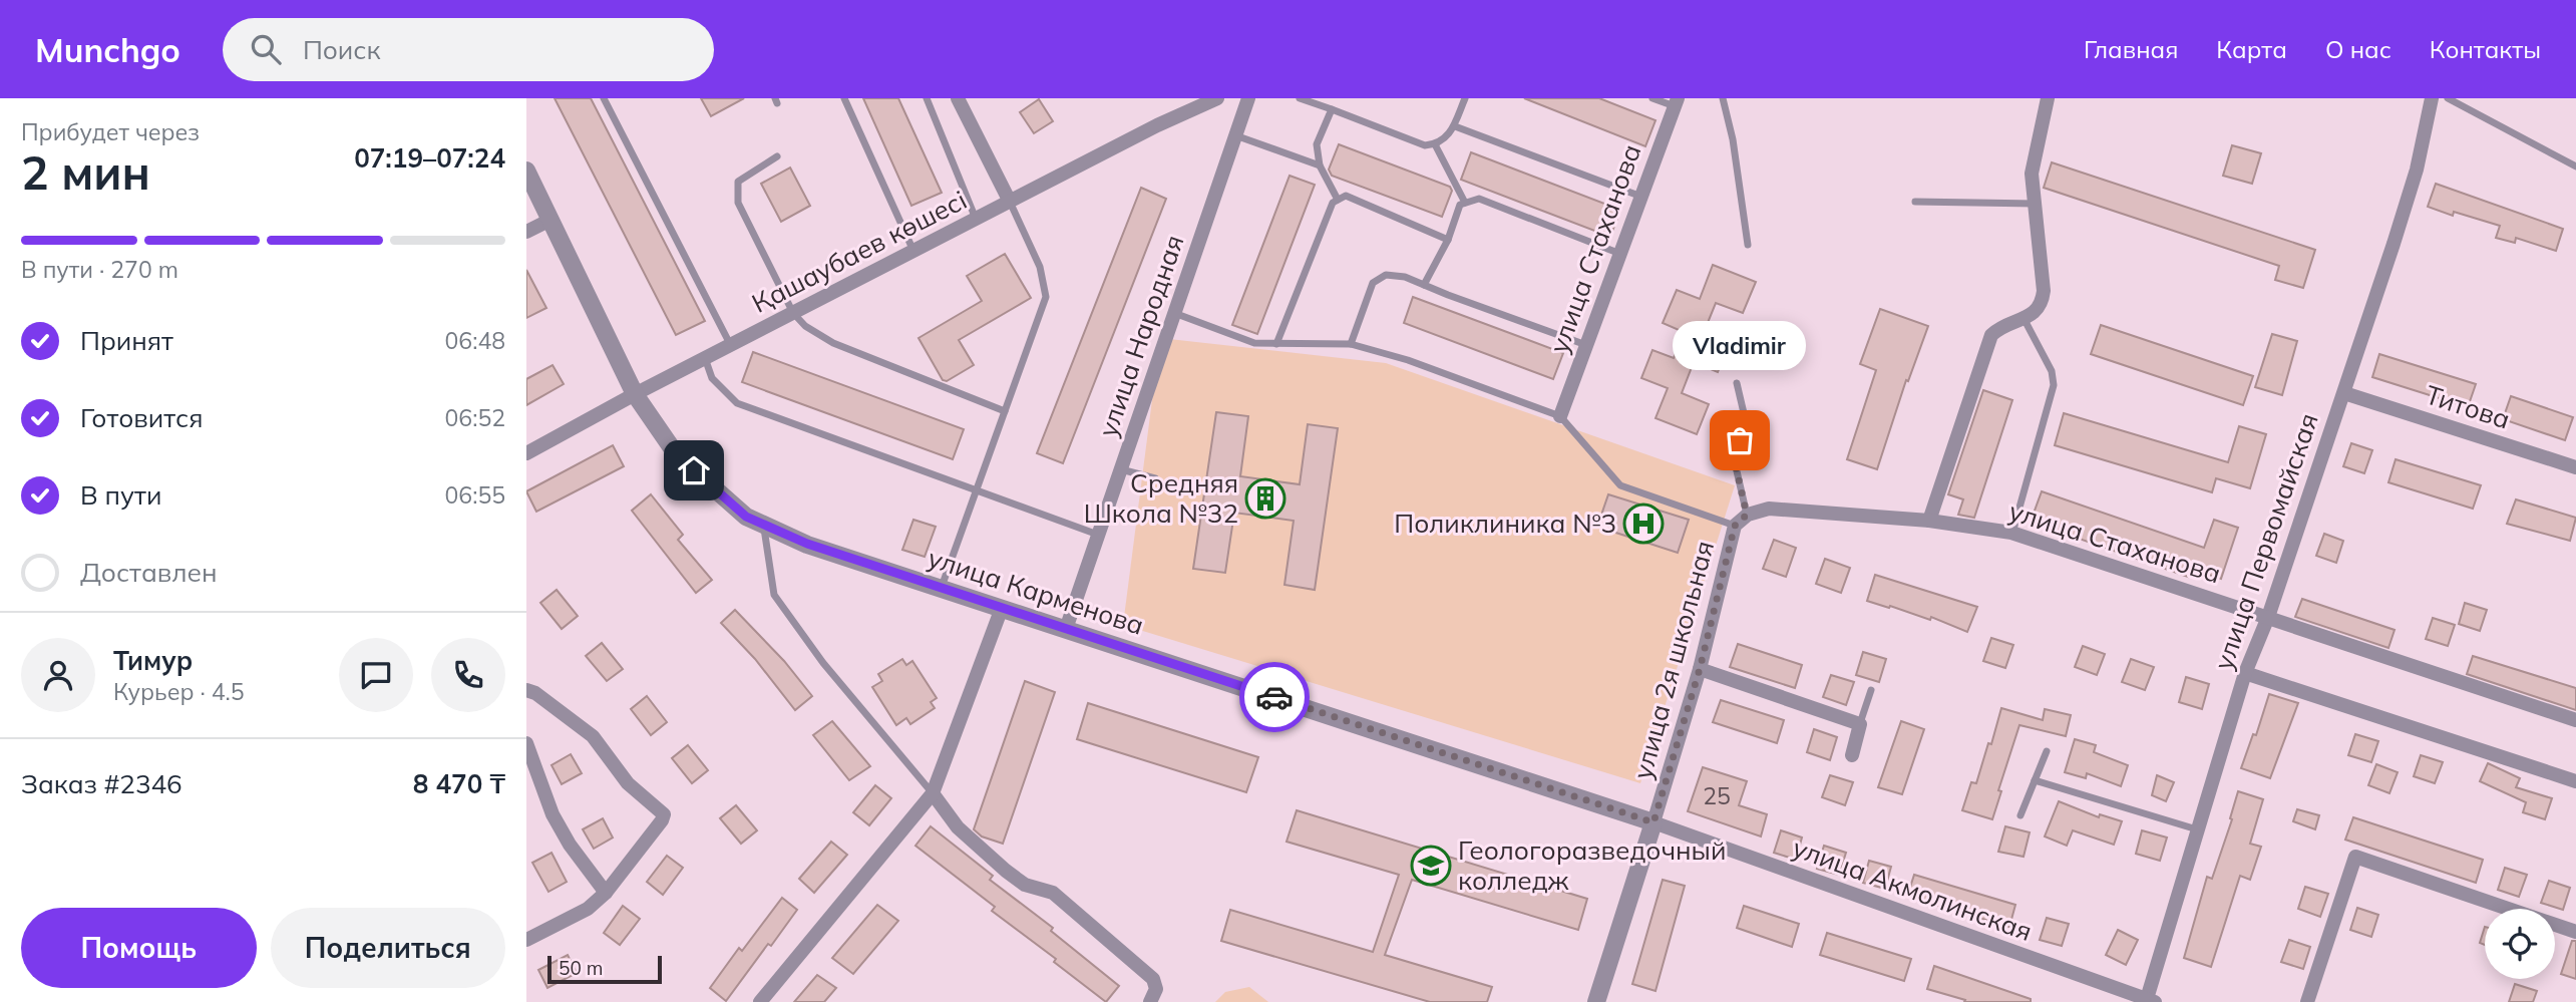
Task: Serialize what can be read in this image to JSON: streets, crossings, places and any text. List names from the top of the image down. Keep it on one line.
{"streets":{"street":["улица Стаханова","Қашаубаев көшесі","улица Народная","Титова","улица Первомайская","улица Карменова","улица 2я школьная","улица Акмолинская"]},"crossings":[["улица Стаханова","улица Первомайская"],["улица Стаханова","улица 2я школьная"],["Қашаубаев көшесі","улица Карменова"],["улица Народная","улица Карменова"],["Титова","улица Первомайская"],["улица Первомайская","улица Акмолинская"],["улица Карменова","улица 2я школьная"],["улица Карменова","улица Акмолинская"],["улица 2я школьная","улица Акмолинская"]],"places":{"other":["Vladimir"],"building":["Средняя Школа №32"],"hospital":["Поликлиника №3"],"school or university":["Геологоразведочный колледж"]},"house_numbers":["25"],"scale_bar":"50 m","page":{"header":"Munchgo","search":"Поиск","nav":["Главная","Карта","О нас","Контакты"],"heading":["2 мин","Прибудет через","07:19–07:24"],"panel":["Тимур","Курьер · 4.5","Заказ #2346","8 470 ₸"],"bar":"В пути · 270 m","list":[["Принят","06:48"],["Готовится","06:52"],["В пути","06:55"],"Доставлен"],"bubble":"Vladimir","buttons":["Помощь","Поделиться"],"scale":"50 m"}}
